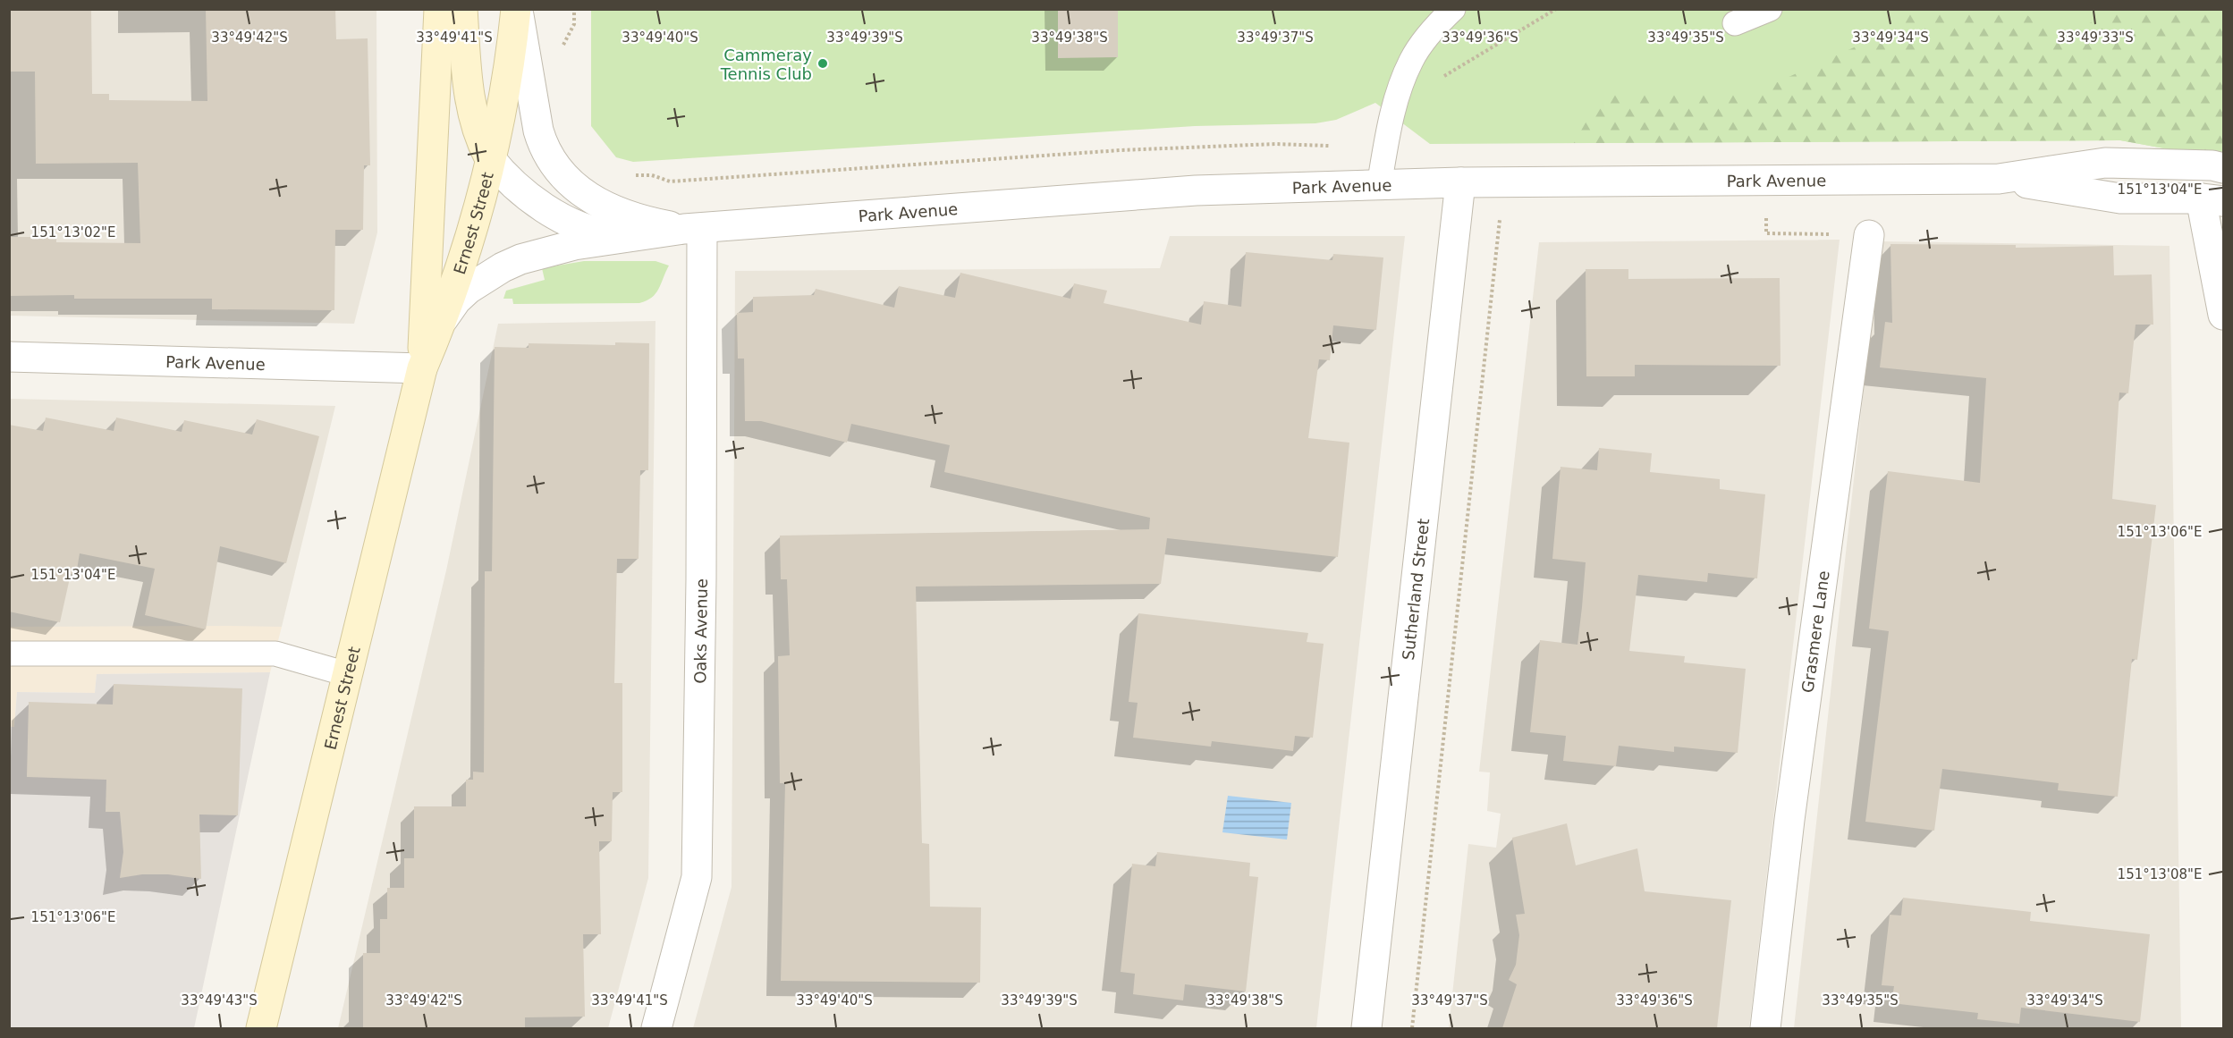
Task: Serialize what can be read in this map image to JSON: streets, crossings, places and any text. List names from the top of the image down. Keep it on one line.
{"streets":{"main road":["Ernest Street"],"street":["Park Avenue","Sutherland Street","Oaks Avenue","Grasmere Lane"]},"crossings":[["Park Avenue","Ernest Street"],["Park Avenue","Sutherland Street"],["Park Avenue","Oaks Avenue"]],"places":["Cammeray Tennis Club"],"coordinates":["33°49'42\"S","33°49'41\"S","33°49'40\"S","33°49'39\"S","33°49'38\"S","33°49'37\"S","33°49'36\"S","33°49'35\"S","33°49'34\"S","33°49'33\"S","151°13'04\"E","151°13'02\"E","151°13'06\"E","151°13'08\"E","33°49'43\"S"]}
